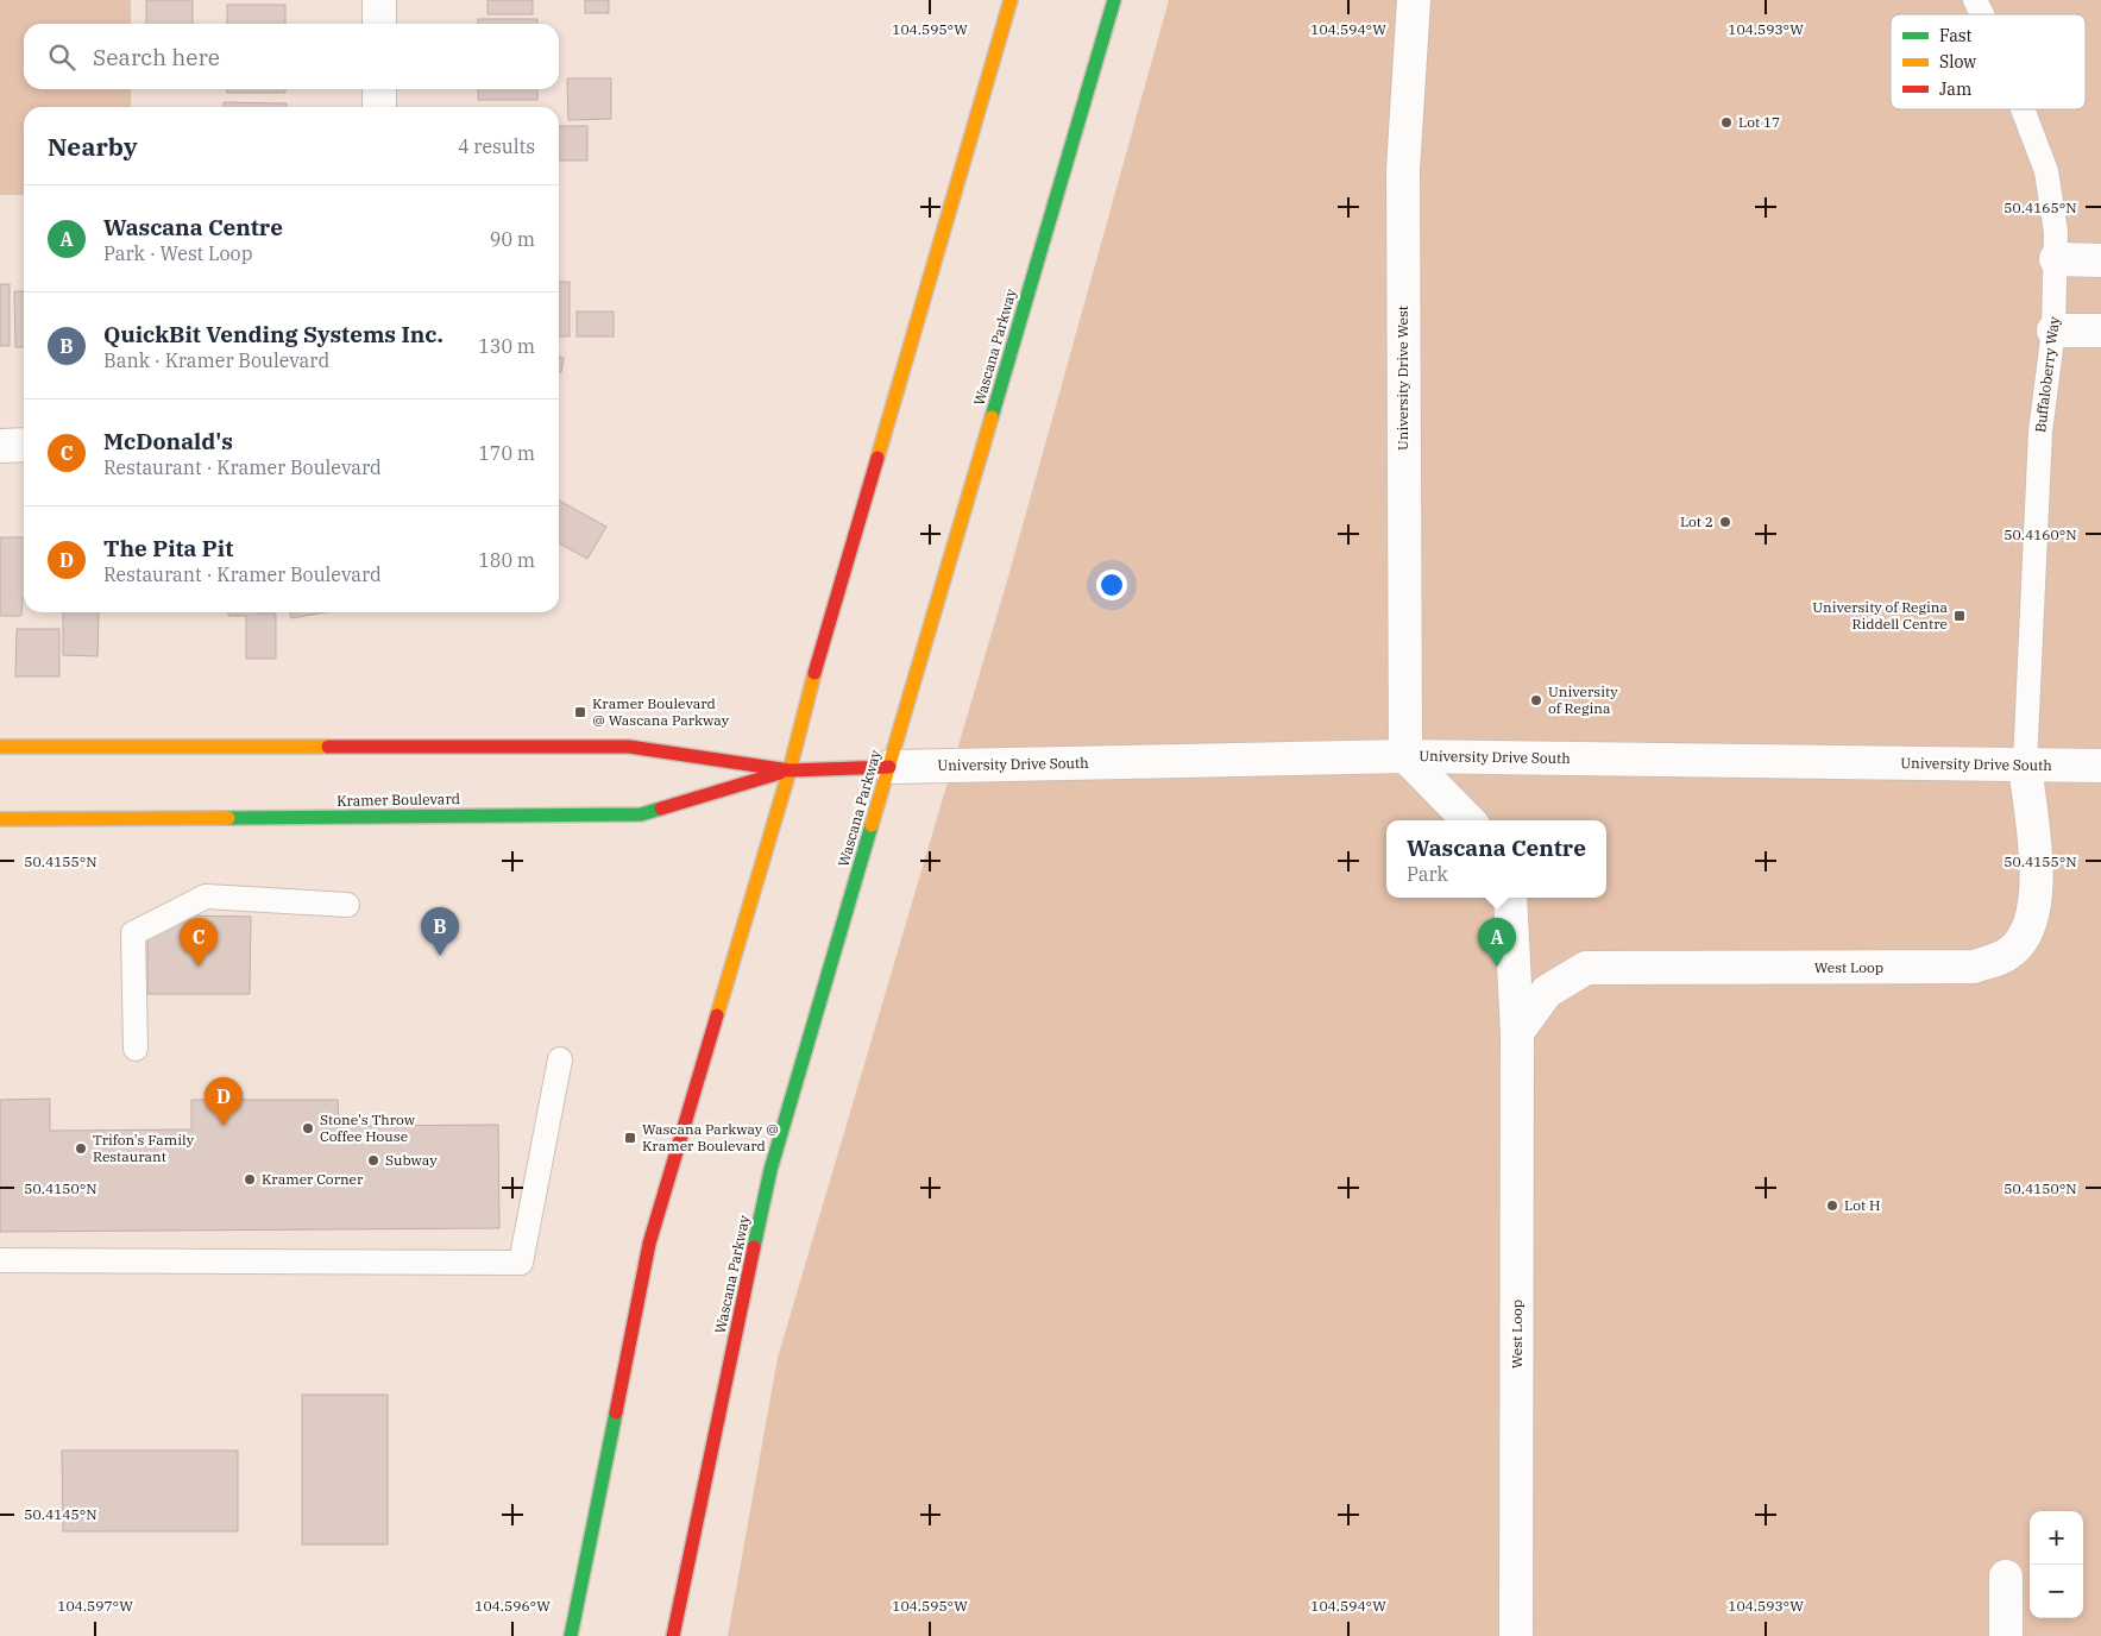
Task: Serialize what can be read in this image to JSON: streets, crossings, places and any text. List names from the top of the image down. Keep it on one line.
{"streets":{"main road":["Wascana Parkway","Kramer Boulevard"],"street":["University Drive West","University Drive South","West Loop"],"lane":["Buffaloberry Way"]},"crossings":[["Wascana Parkway","University Drive South"],["Wascana Parkway","Kramer Boulevard"],["Buffaloberry Way","University Drive South"],["Buffaloberry Way","West Loop"],["University Drive West","University Drive South"],["University Drive South","Kramer Boulevard"],["University Drive South","West Loop"]],"places":{"other":["Lot 17","Lot 2","University of Regina","Stone's Throw Coffee House","Trifon's Family Restaurant","Subway","Kramer Corner","Lot H"],"transit":["University of Regina Riddell Centre","Kramer Boulevard @ Wascana Parkway","Wascana Parkway @ Kramer Boulevard"]},"legend":["Fast","Slow","Jam"],"page":{"search":"Search here","heading":["Nearby","4 results"],"list":[{"mark":"A","name":"Wascana Centre","note":"Park · West Loop","value":"90 m"},{"mark":"B","name":"QuickBit Vending Systems Inc.","note":"Bank · Kramer Boulevard","value":"130 m"},{"mark":"C","name":"McDonald's","note":"Restaurant · Kramer Boulevard","value":"170 m"},{"mark":"D","name":"The Pita Pit","note":"Restaurant · Kramer Boulevard","value":"180 m"}],"popup":["Wascana Centre","Park"],"pins":["B","A","C","D"],"map_buttons":["+","−"]},"coordinates":["104.595°W","104.594°W","104.593°W","50.4165°N","50.4160°N","50.4155°N","50.4150°N","50.4145°N","104.597°W","104.596°W"]}
